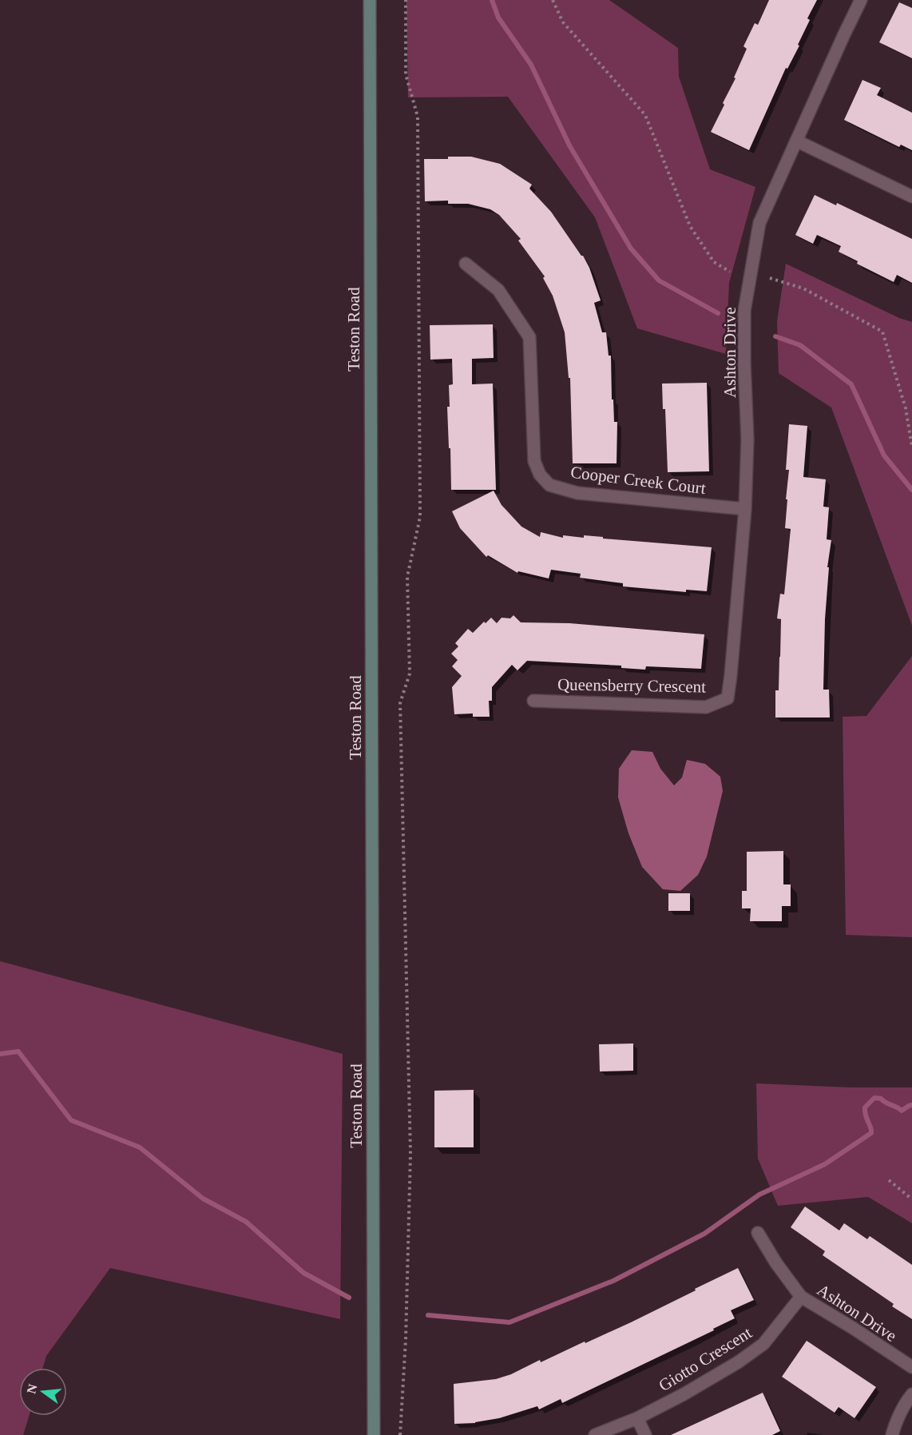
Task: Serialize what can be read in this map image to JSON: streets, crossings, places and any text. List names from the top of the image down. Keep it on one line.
{"streets":{"main road":["Teston Road"],"street":["Ashton Drive","Cooper Creek Court","Queensberry Crescent","Giotto Crescent"]},"crossings":[["Ashton Drive","Cooper Creek Court"],["Ashton Drive","Queensberry Crescent"],["Ashton Drive","Giotto Crescent"]],"north":"left"}
